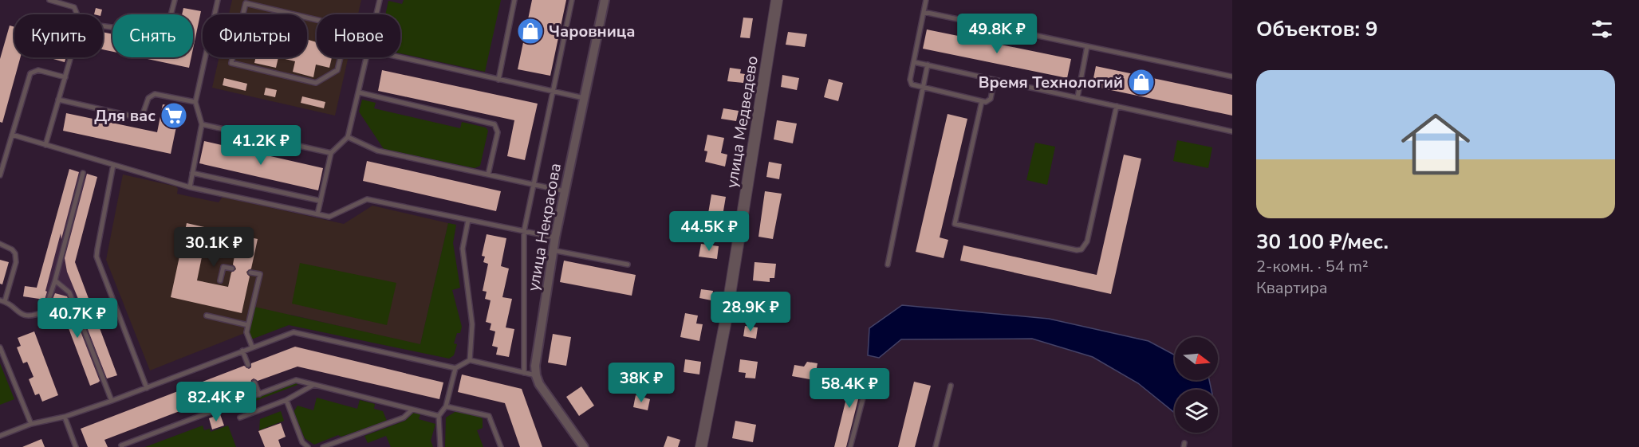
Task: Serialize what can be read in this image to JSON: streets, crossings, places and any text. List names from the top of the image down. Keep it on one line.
{"streets":{"street":["улица Медведево","улица Некрасова"]},"places":{"shop":["Чаровница","Время Технологий"],"supermarket":["Для вас"]},"north":"right","page":{"heading":"Объектов: 9","price":["49.8K ₽","41.2K ₽","44.5K ₽","30.1K ₽","28.9K ₽","40.7K ₽","38K ₽","58.4K ₽","82.4K ₽"],"chip":["Купить","Снять","Фильтры","Новое"],"list":[{"name":"30 100 ₽/мес.","note":"2-комн. · 54 m² · Квартира"}]}}
